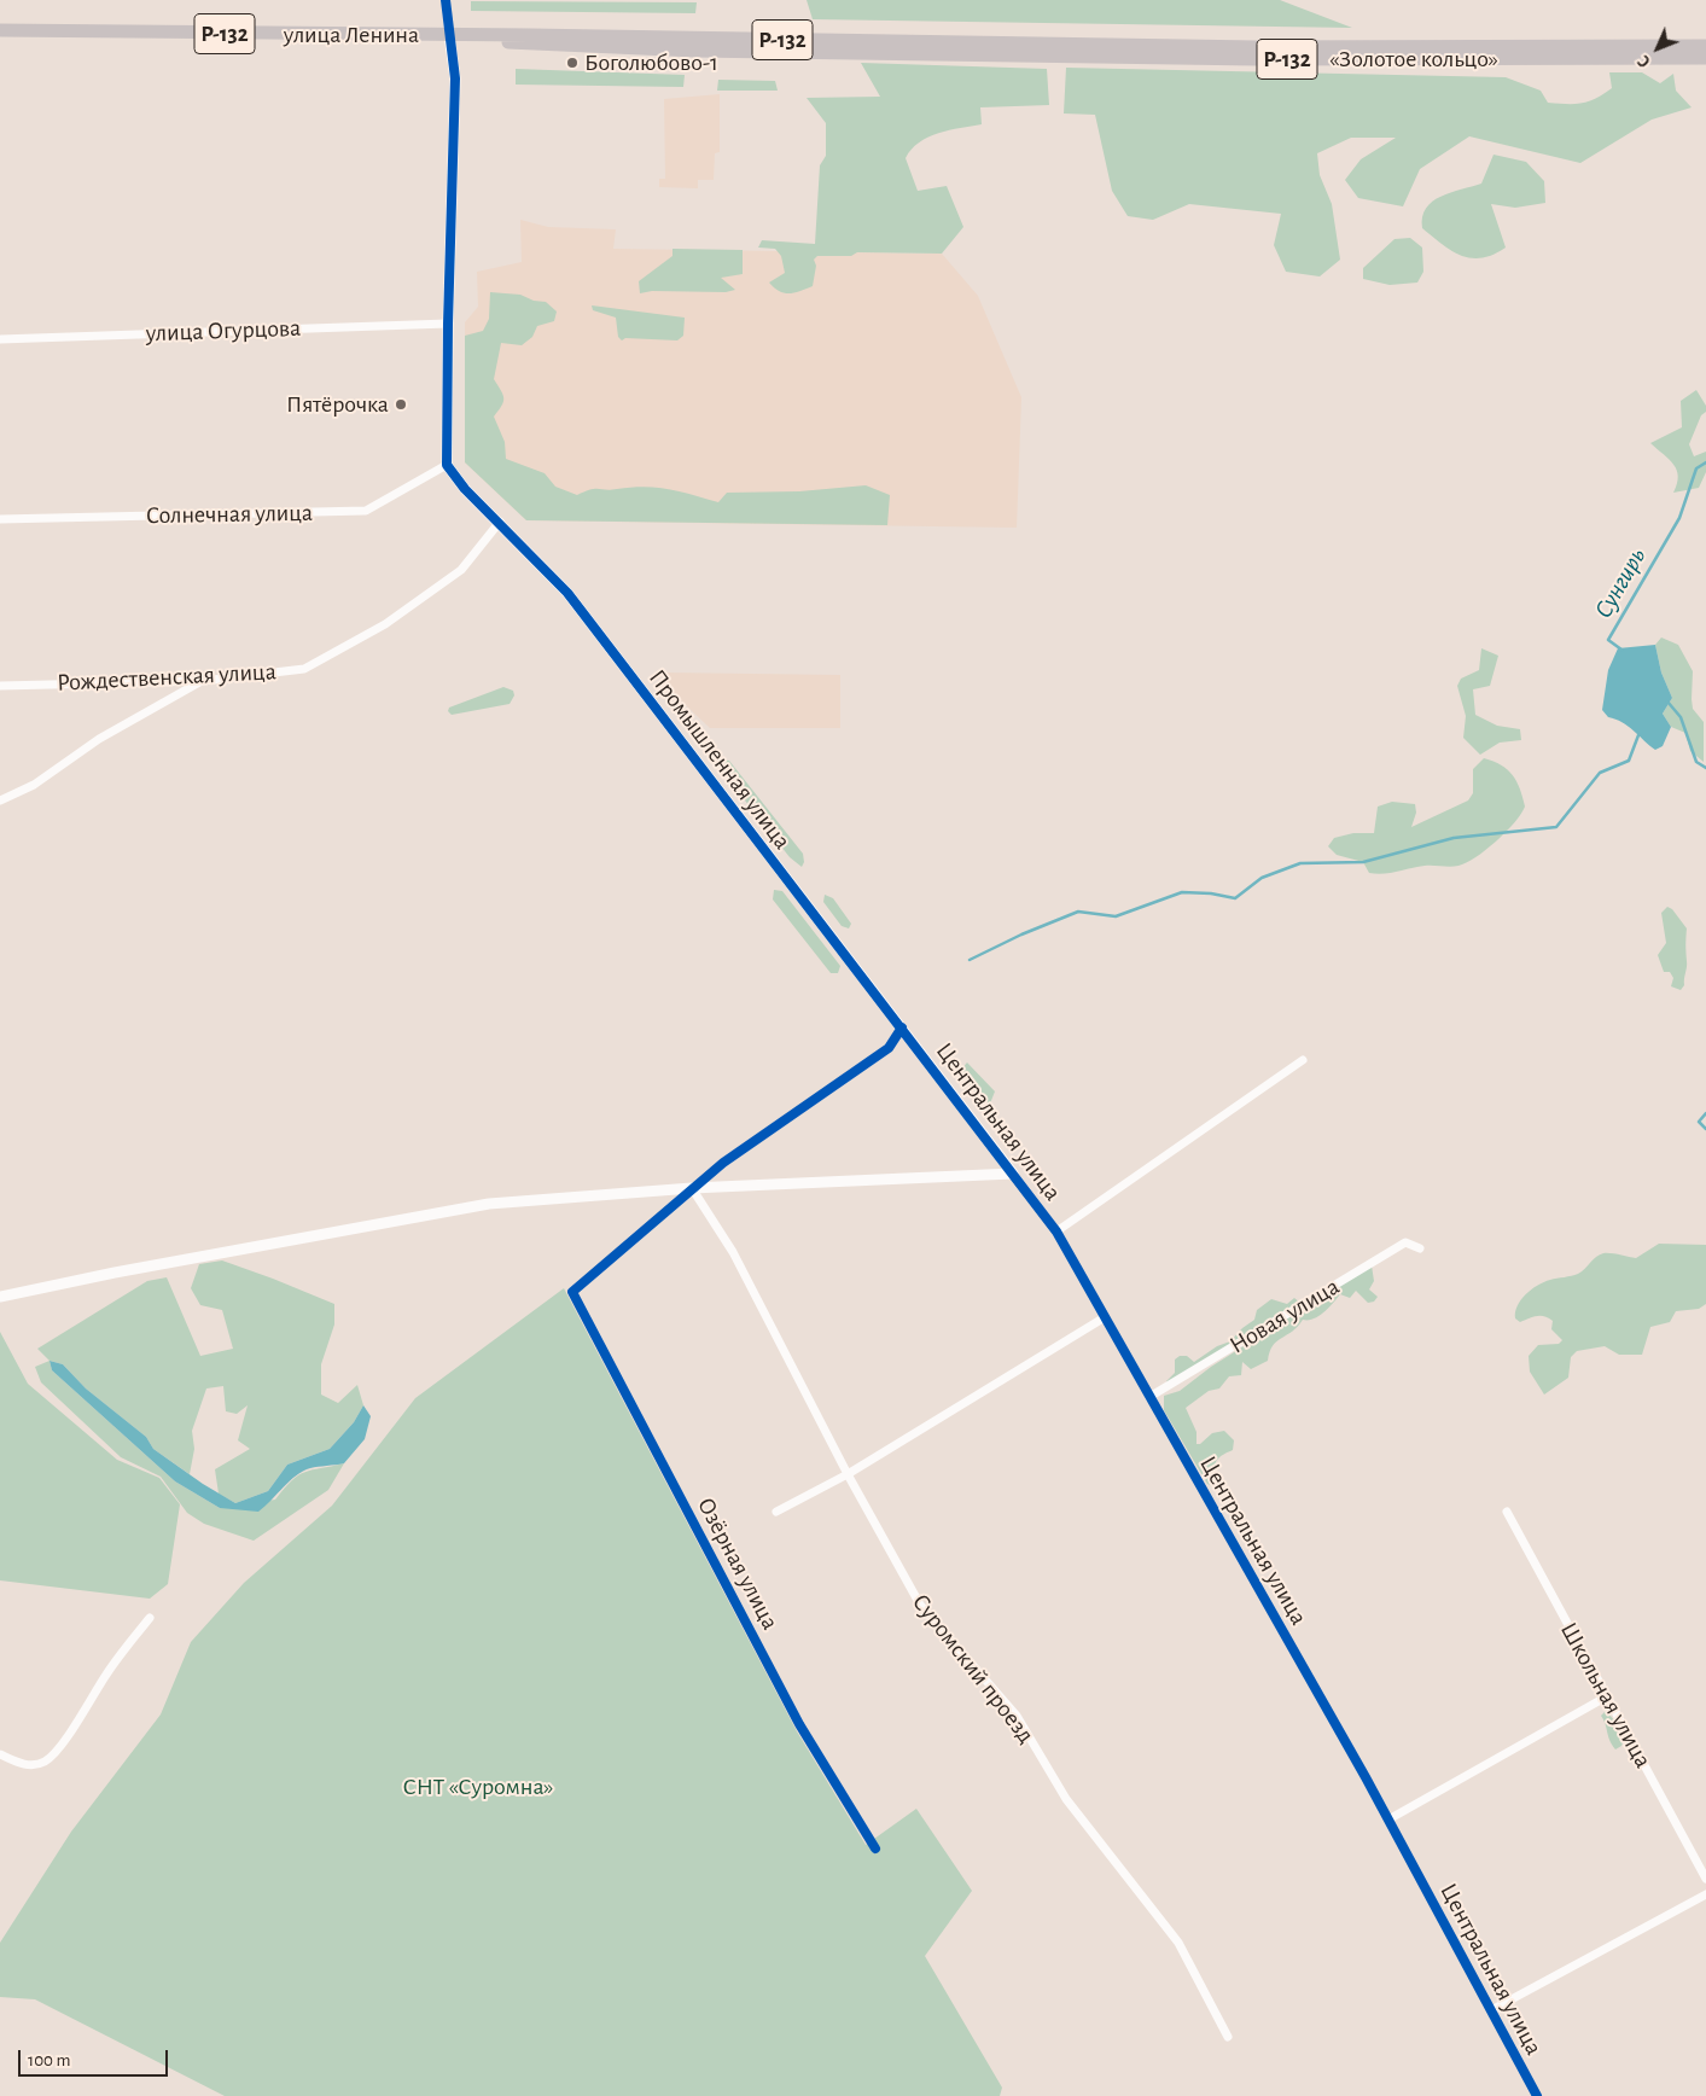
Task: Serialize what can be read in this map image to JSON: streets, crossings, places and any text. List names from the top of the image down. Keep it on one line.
{"streets":{"highway":["Р-132","улица Ленина","«Золотое кольцо»"],"street":["улица Огурцова","Солнечная улица","Рождественская улица","Промышленная улица","Центральная улица","Новая улица","Озёрная улица","Суромский проезд","Школьная улица"]},"crossings":[["улица Ленина","«Золотое кольцо»"],["Солнечная улица","Промышленная улица"],["Рождественская улица","Промышленная улица"],["Промышленная улица","Центральная улица"],["Центральная улица","Новая улица"],["Озёрная улица","Суромский проезд"]],"water":["Сунгирь"],"parks":["СНТ «Суромна»"],"places":["Боголюбово-1","Пятёрочка"],"scale_bar":"100 m","north":"bottom left"}
